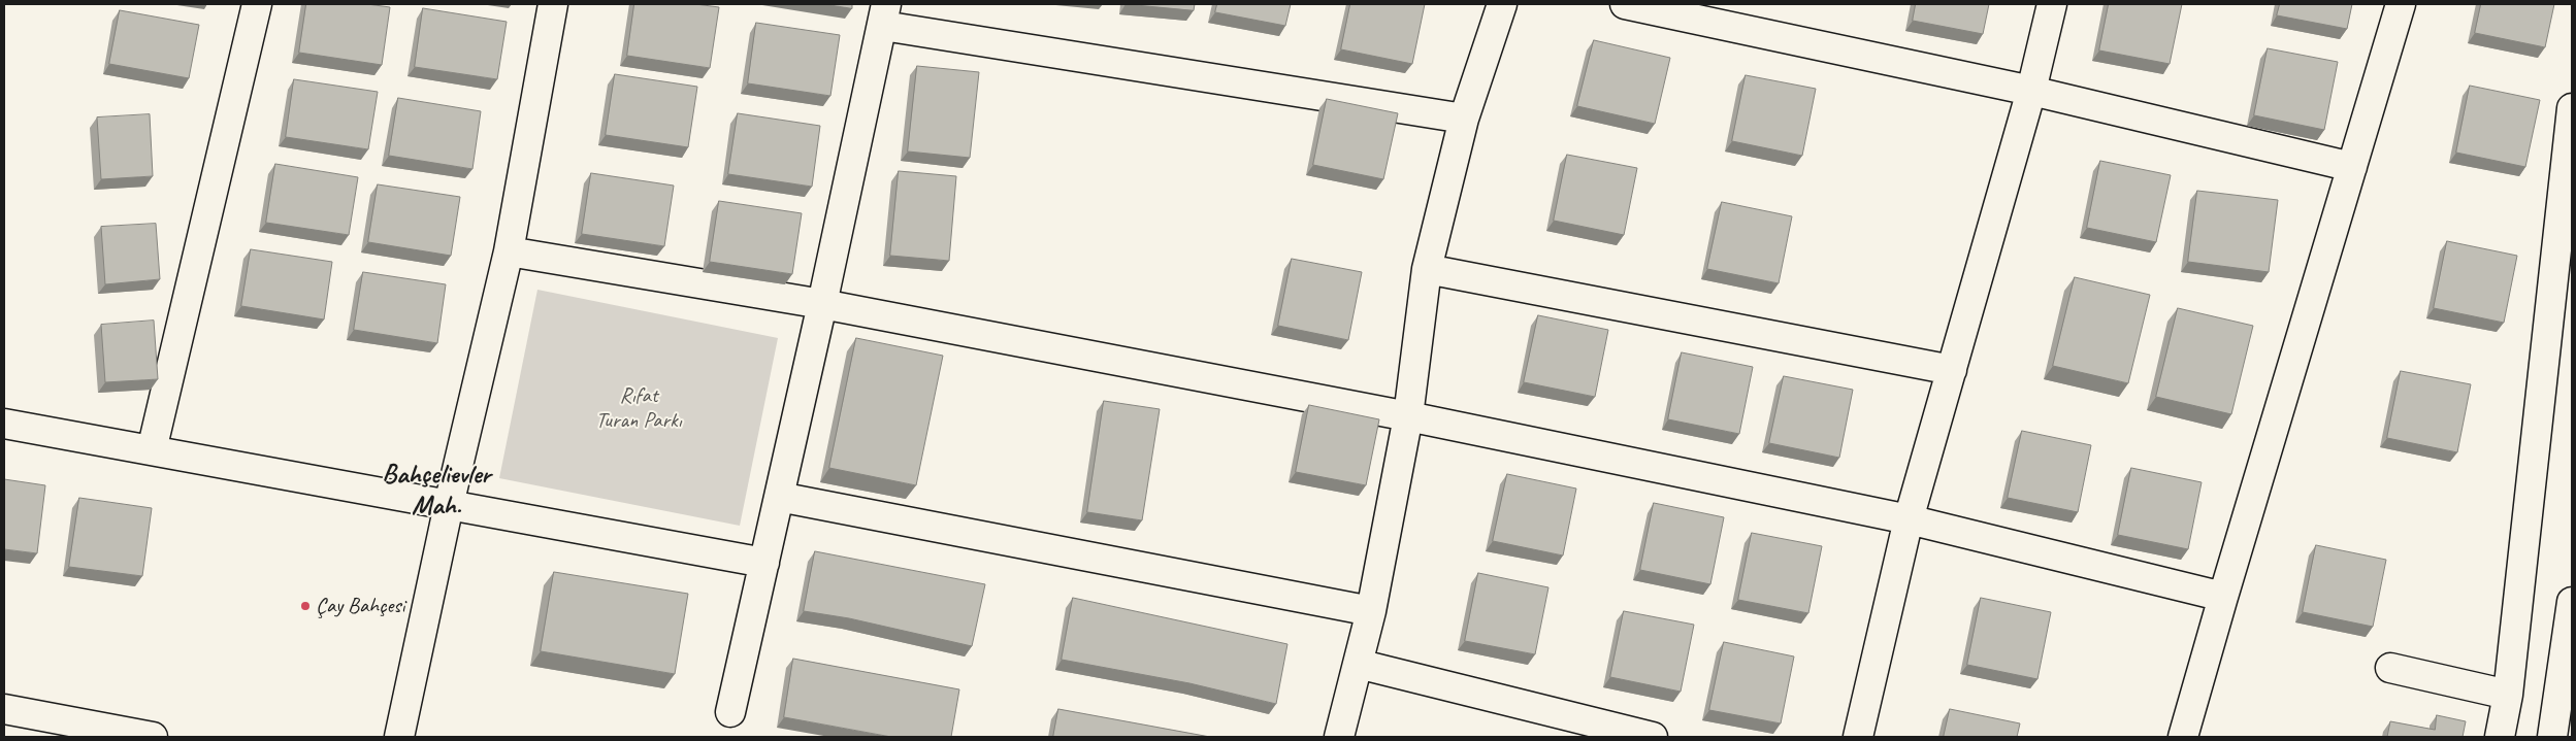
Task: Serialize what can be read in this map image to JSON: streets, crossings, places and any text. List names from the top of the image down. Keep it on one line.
{"districts":["Bahçelievler Mah."],"parks":["Rıfat Turan Parkı"],"places":["Çay Bahçesi"]}
